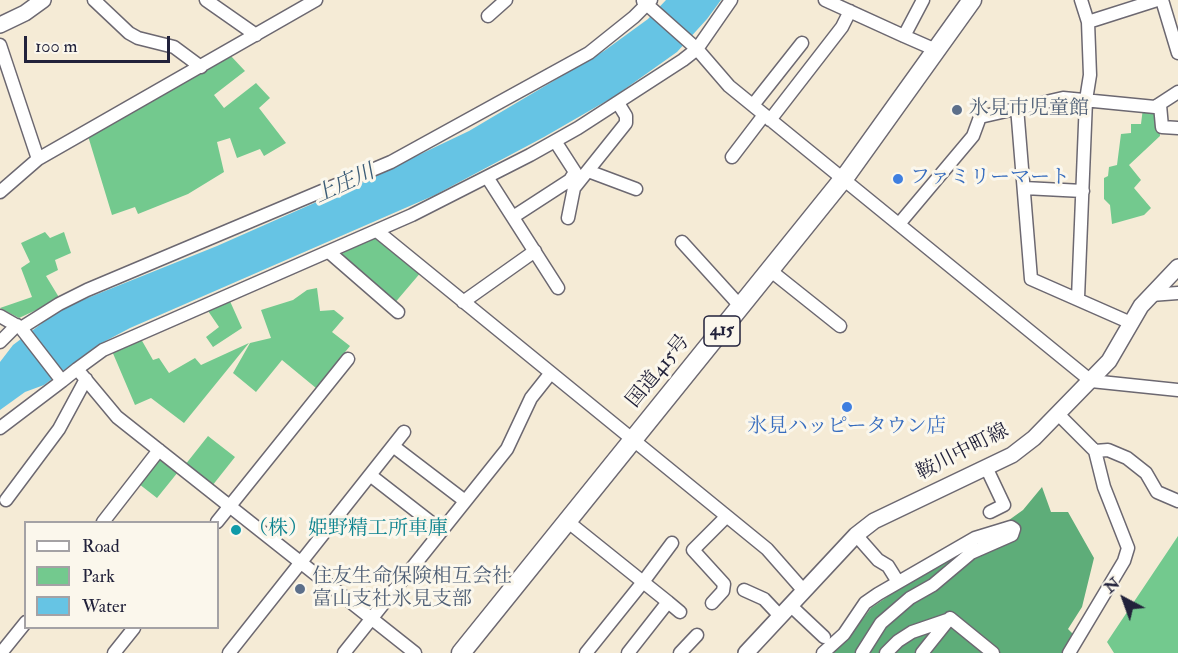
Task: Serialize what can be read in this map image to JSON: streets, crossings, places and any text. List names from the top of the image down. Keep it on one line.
{"streets":{"highway":["415","国道415号"],"main road":["鞍川中町線"]},"water":["上庄川"],"places":["氷見市児童館","ファミリーマート","氷見ハッピータウン店","（株）姫野精工所車庫","住友生命保険相互会社 富山支社氷見支部"],"legend":["Road","Park","Water"],"scale_bar":"100 m","north":"top left"}
